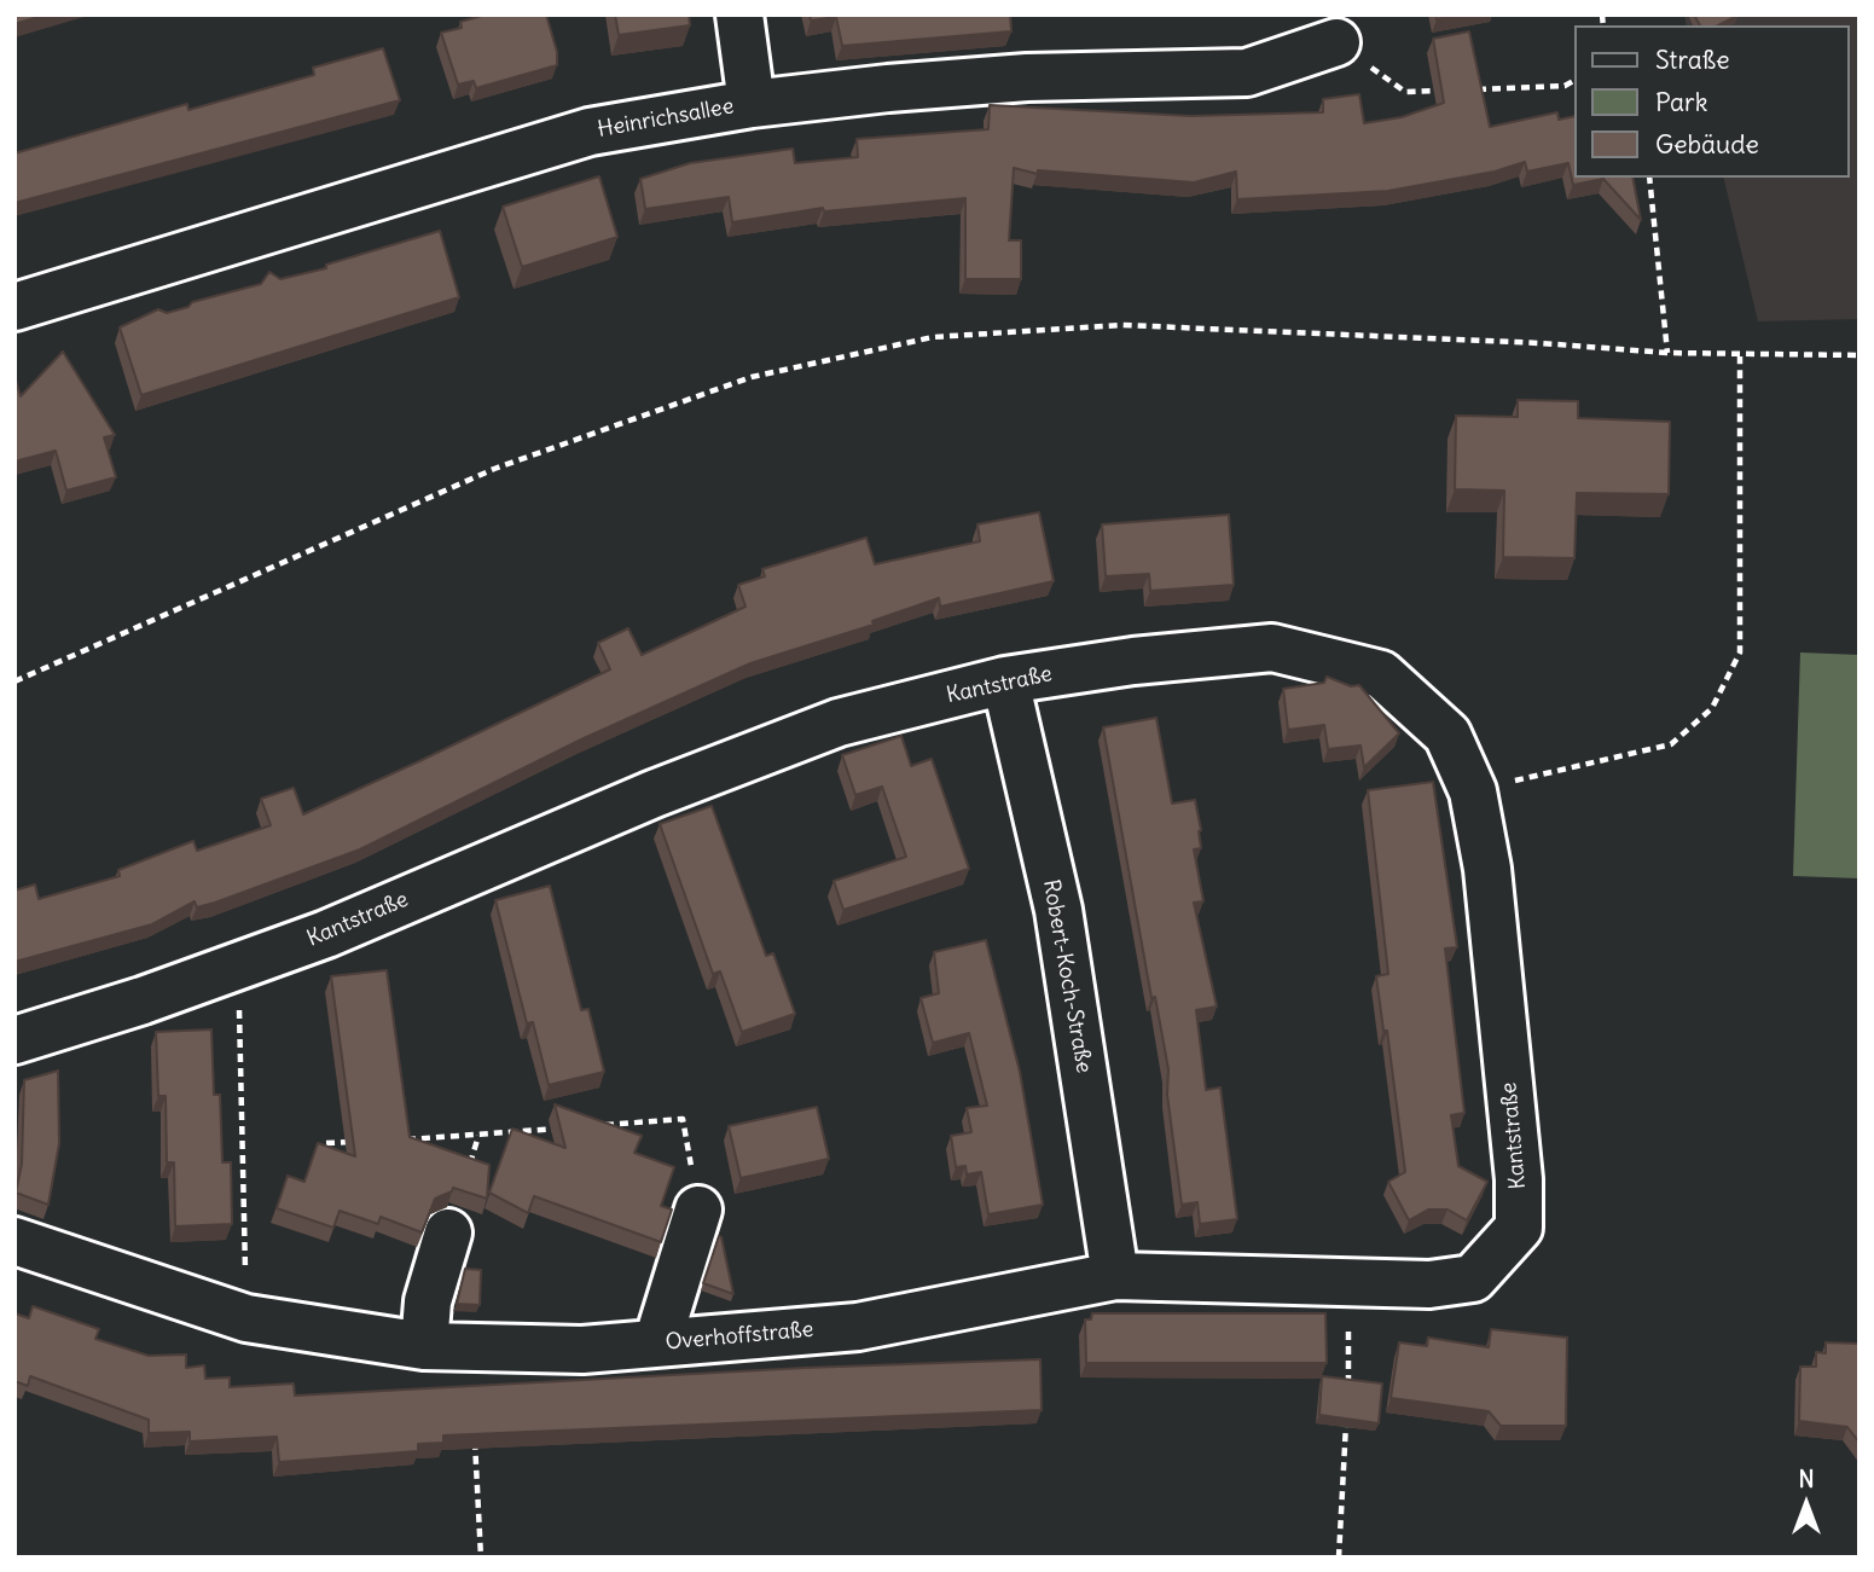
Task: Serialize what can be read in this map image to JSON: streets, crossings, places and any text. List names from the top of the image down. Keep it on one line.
{"streets":{"street":["Heinrichsallee","Kantstraße","Robert-Koch-Straße","Overhoffstraße"]},"crossings":[["Kantstraße","Robert-Koch-Straße"],["Kantstraße","Overhoffstraße"],["Robert-Koch-Straße","Overhoffstraße"]],"legend":["Straße","Park","Gebäude"],"north":"top"}
